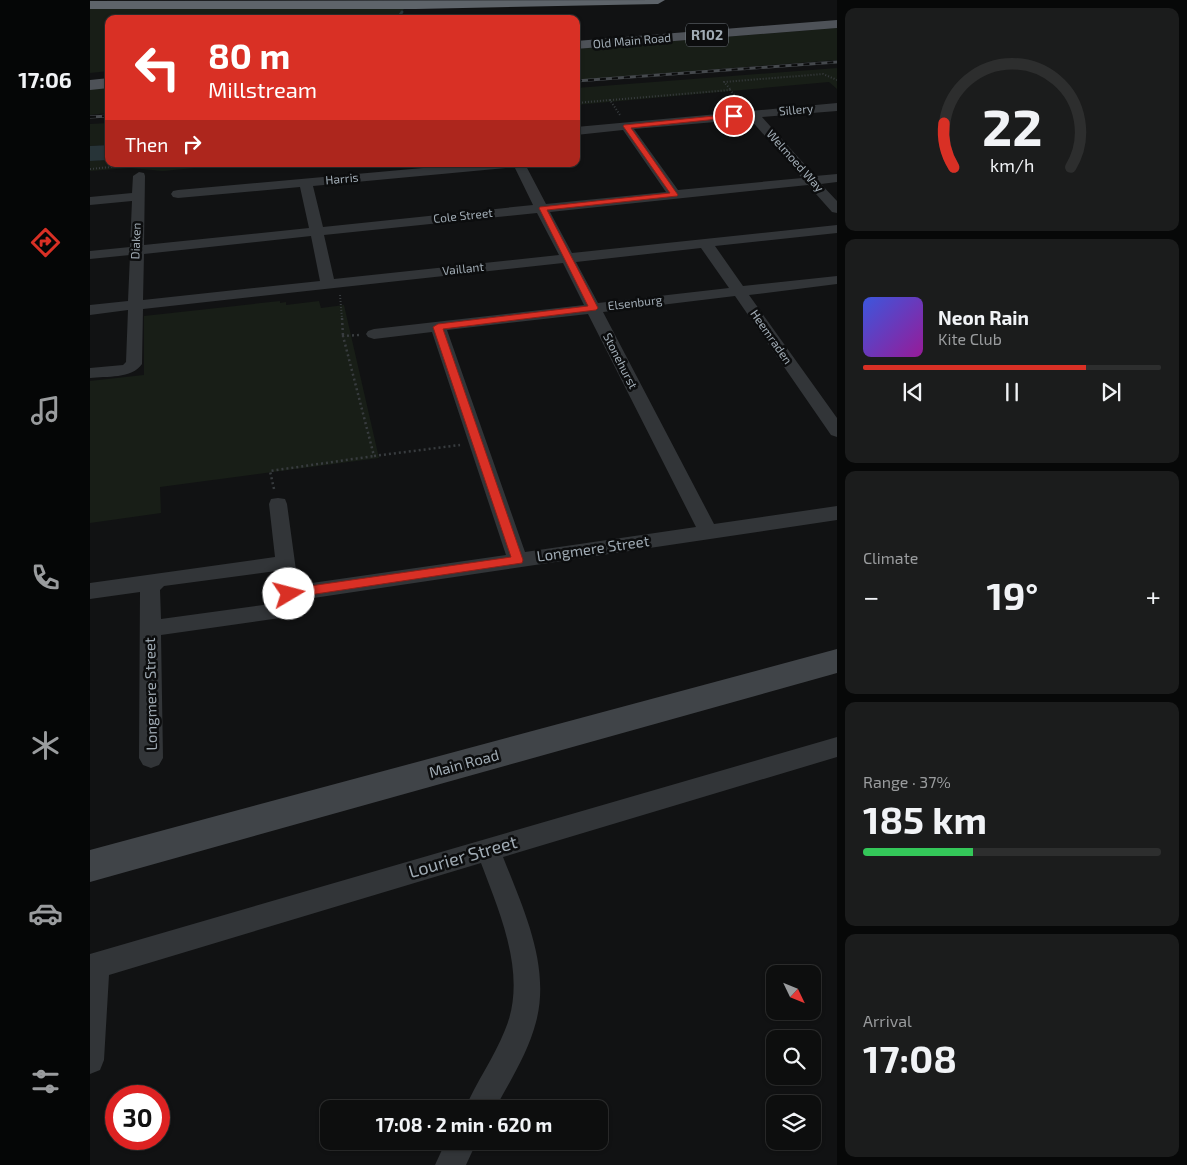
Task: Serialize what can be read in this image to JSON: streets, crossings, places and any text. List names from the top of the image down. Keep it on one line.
{"streets":{"main road":["R102","Old Main Road","Main Road"],"street":["Sillery","Welmoed Way","Harris","Cole Street","Diaken","Vaillant","Elsenburg","Heemraden","Stonehurst","Longmere Street","Lourier Street"]},"crossings":[["Sillery","Welmoed Way"],["Welmoed Way","Cole Street"],["Cole Street","Diaken"],["Cole Street","Stonehurst"],["Diaken","Vaillant"],["Vaillant","Heemraden"],["Vaillant","Stonehurst"],["Elsenburg","Heemraden"],["Elsenburg","Stonehurst"],["Stonehurst","Longmere Street"]],"north":"bottom right","page":{"tabs":"17:06","turn":["80 m","Millstream"],"then":"Then","song":["Neon Rain","Kite Club"],"tile":["Climate",["Range · 37%","185 km"],["Arrival","17:08"]],"heat":["−","19°","+"],"limit":"30","trip":"17:08 · 2 min · 620 m","gauge":["22","km/h"]}}
